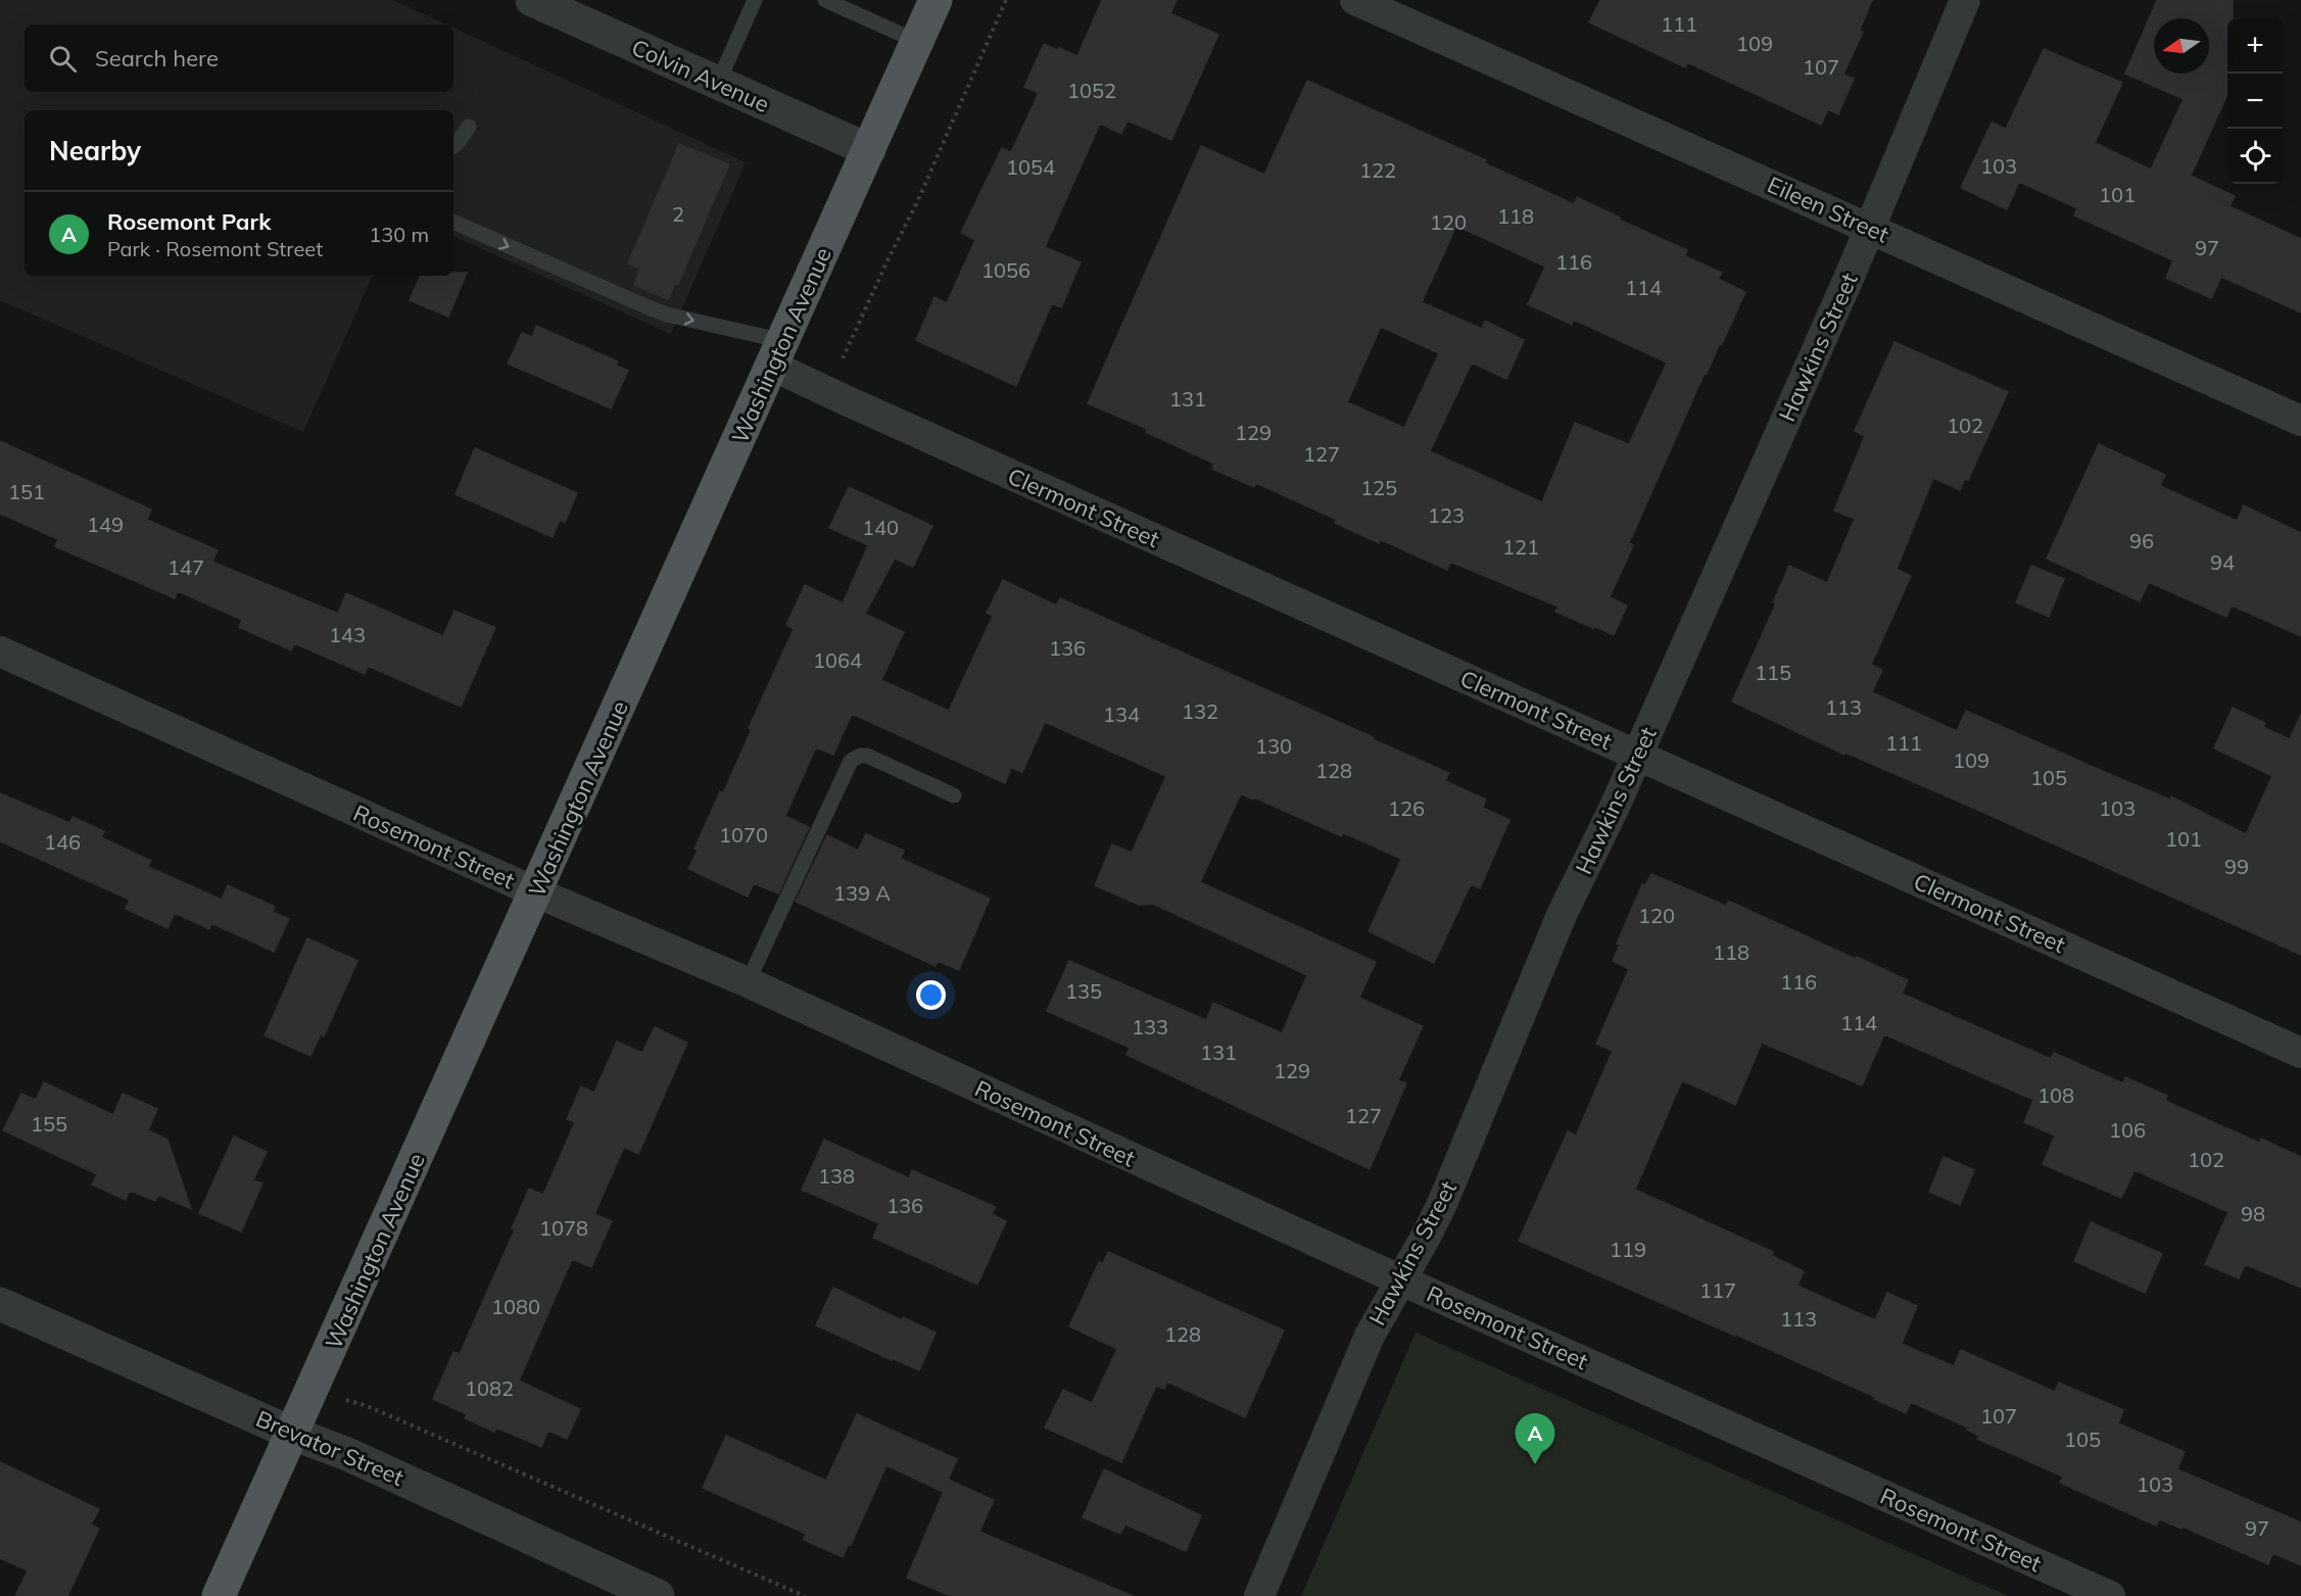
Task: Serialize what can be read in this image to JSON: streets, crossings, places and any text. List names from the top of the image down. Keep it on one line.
{"streets":{"main road":["Washington Avenue"],"street":["Colvin Avenue","Eileen Street","Hawkins Street","Clermont Street","Rosemont Street","Brevator Street"]},"crossings":[["Colvin Avenue","Washington Avenue"],["Eileen Street","Hawkins Street"],["Washington Avenue","Clermont Street"],["Washington Avenue","Rosemont Street"],["Washington Avenue","Brevator Street"],["Hawkins Street","Clermont Street"],["Hawkins Street","Rosemont Street"]],"house_numbers":["111","109","107","1052","103","1054","122","101","2","118","120","97","116","1056","114","131","102","129","127","125","151","123","149","140","96","121","94","147","143","136","1064","115","113","132","134","111","130","109","128","105","126","103","1070","101","146","99","139 A","120","118","116","135","114","133","131","129","108","127","155","106","102","138","136","98","1078","119","117","1080","113","128","1082","107","105","103","97"],"north":"left","page":{"map_buttons":["+","−"],"search":"Search here","heading":"Nearby","list":[{"mark":"A","name":"Rosemont Park","note":"Park · Rosemont Street","value":"130 m"}],"pins":"A"}}
